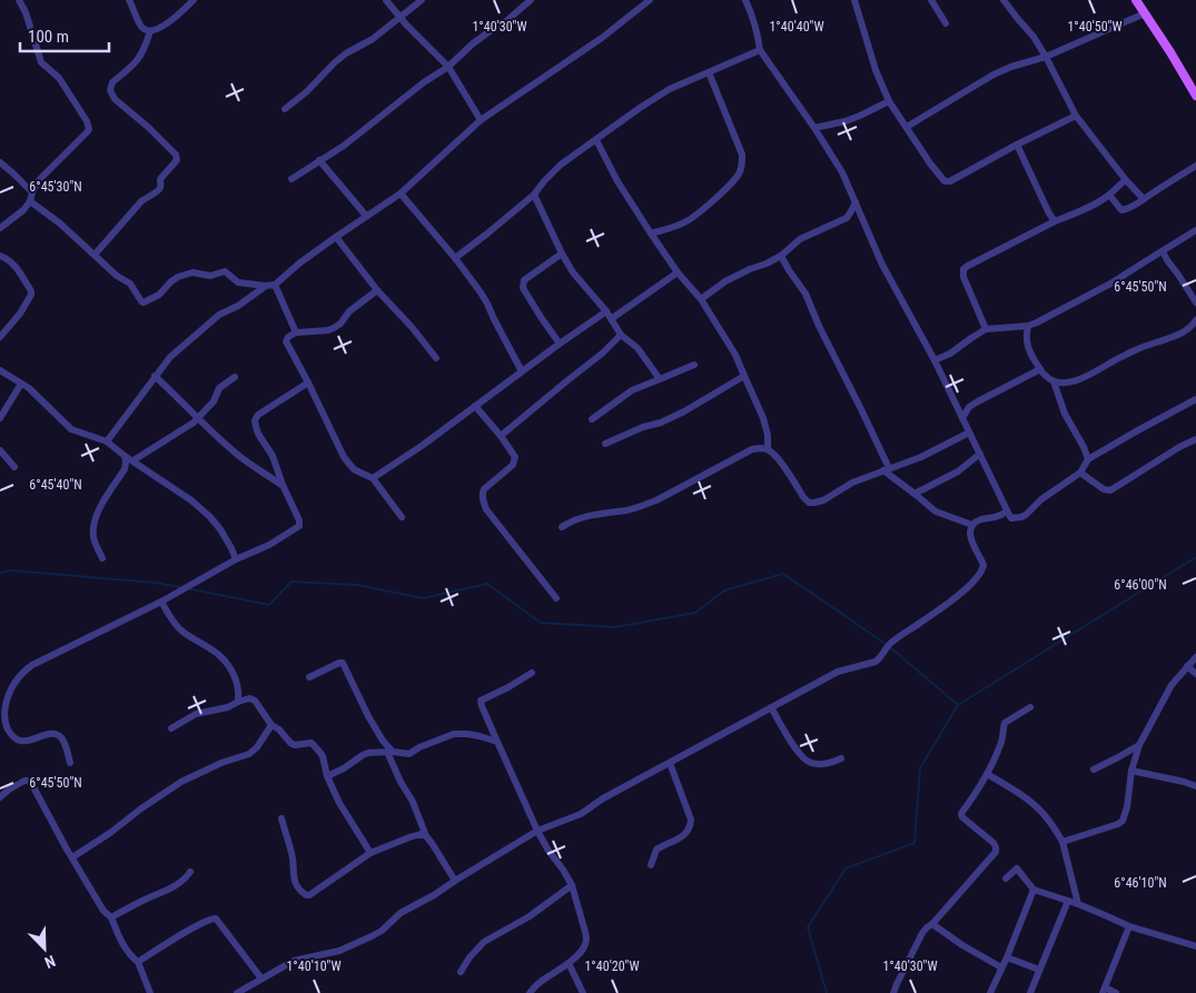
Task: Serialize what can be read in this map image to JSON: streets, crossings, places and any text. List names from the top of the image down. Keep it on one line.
{"scale_bar":"100 m","north":"bottom right","coordinates":["1°40'30\"W","1°40'40\"W","1°40'50\"W","6°45'30\"N","6°45'50\"N","6°45'40\"N","6°46'00\"N","6°46'10\"N","1°40'10\"W","1°40'20\"W"]}
